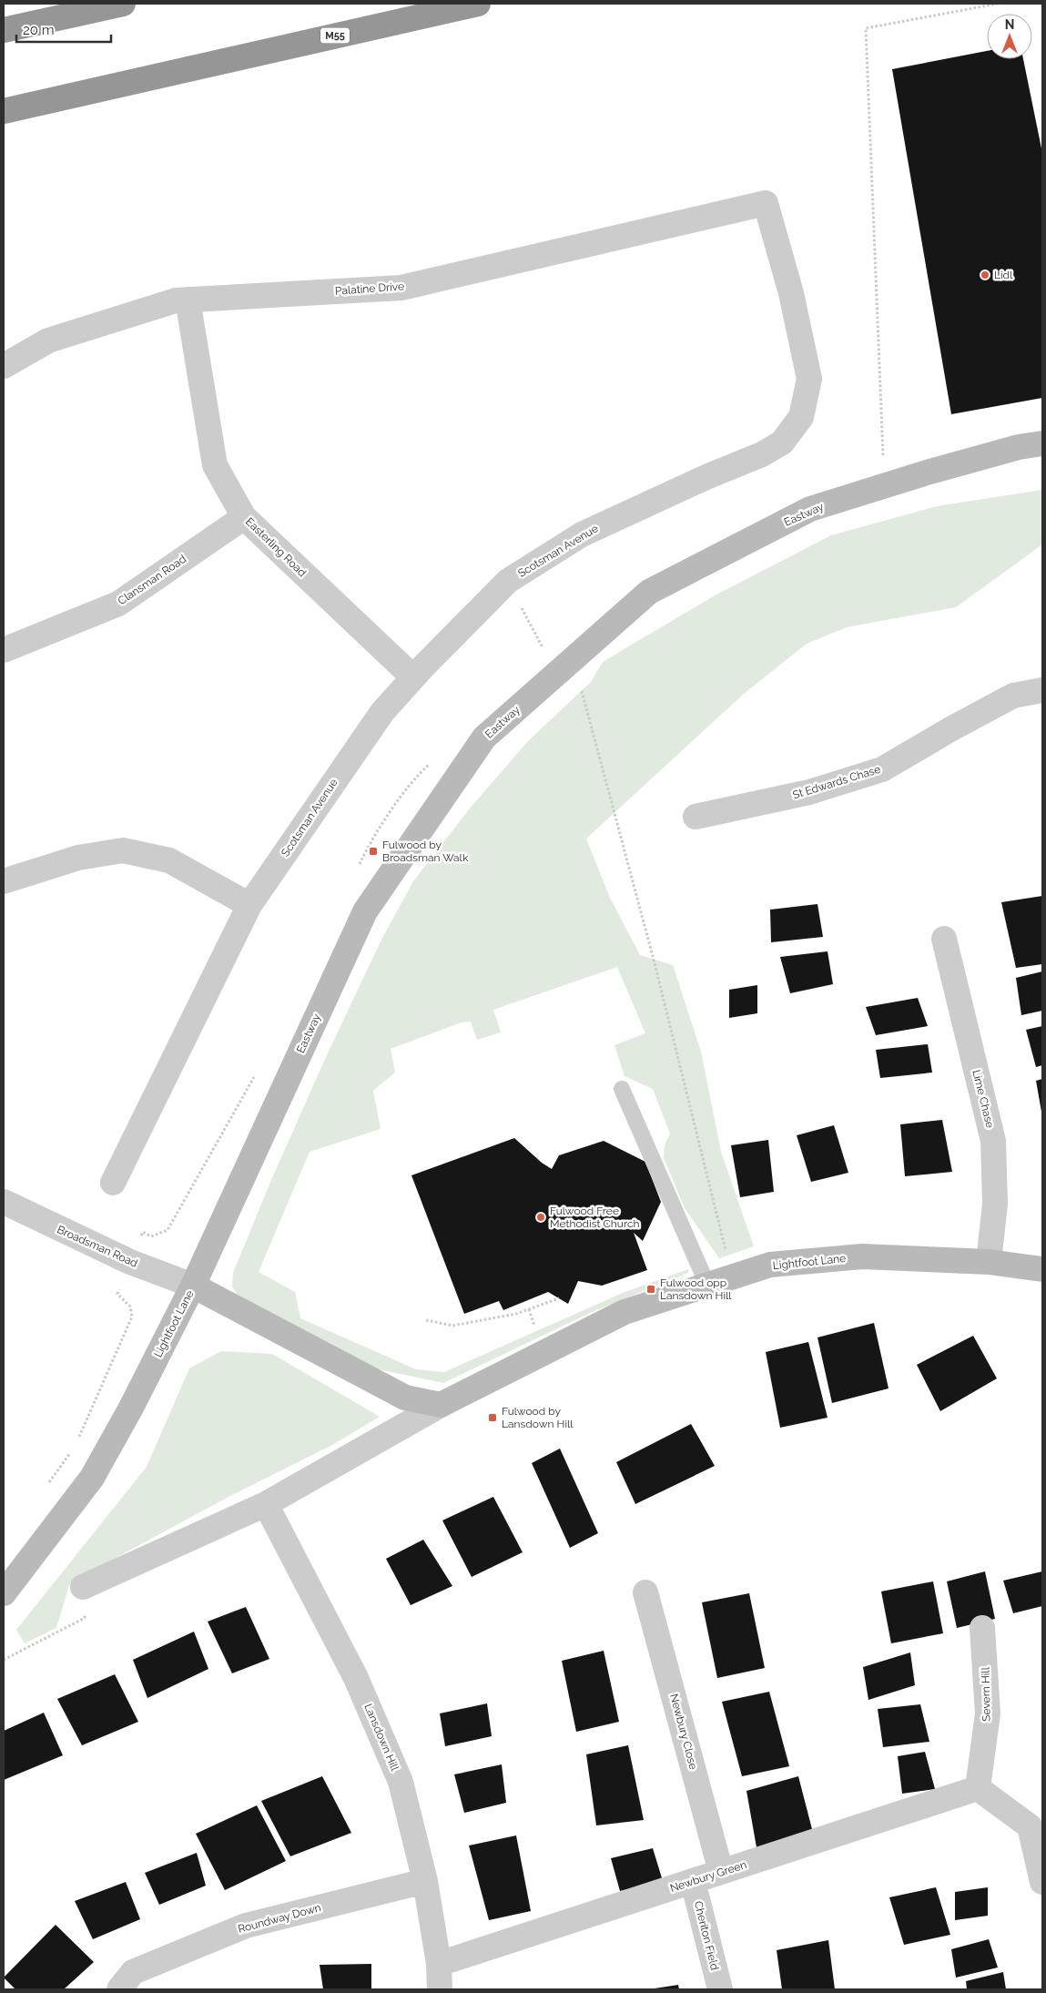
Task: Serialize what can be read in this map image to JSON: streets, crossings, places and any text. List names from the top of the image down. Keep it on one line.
{"streets":{"highway":["M55"],"main road":["Eastway","Lightfoot Lane"],"street":["Palatine Drive","Easterling Road","Scotsman Avenue","Clansman Road","St Edwards Chase","Lime Chase","Broadsman Road","Severn Hill","Newbury Close","Lansdown Hill","Newbury Green","Roundway Down","Cheriton Field"]},"crossings":[["Palatine Drive","Easterling Road"],["Palatine Drive","Scotsman Avenue"],["Eastway","Broadsman Road"],["Eastway","Lightfoot Lane"],["Easterling Road","Scotsman Avenue"],["Easterling Road","Clansman Road"],["Lime Chase","Lightfoot Lane"],["Broadsman Road","Lightfoot Lane"],["Lightfoot Lane","Lansdown Hill"],["Severn Hill","Newbury Green"],["Newbury Close","Newbury Green"],["Lansdown Hill","Newbury Green"],["Lansdown Hill","Roundway Down"],["Newbury Green","Cheriton Field"]],"places":{"other":["Lidl","Fulwood Free Methodist Church"],"transit":["Fulwood by Broadsman Walk","Fulwood opp Lansdown Hill","Fulwood by Lansdown Hill"]},"scale_bar":"20 m","north":"top"}
